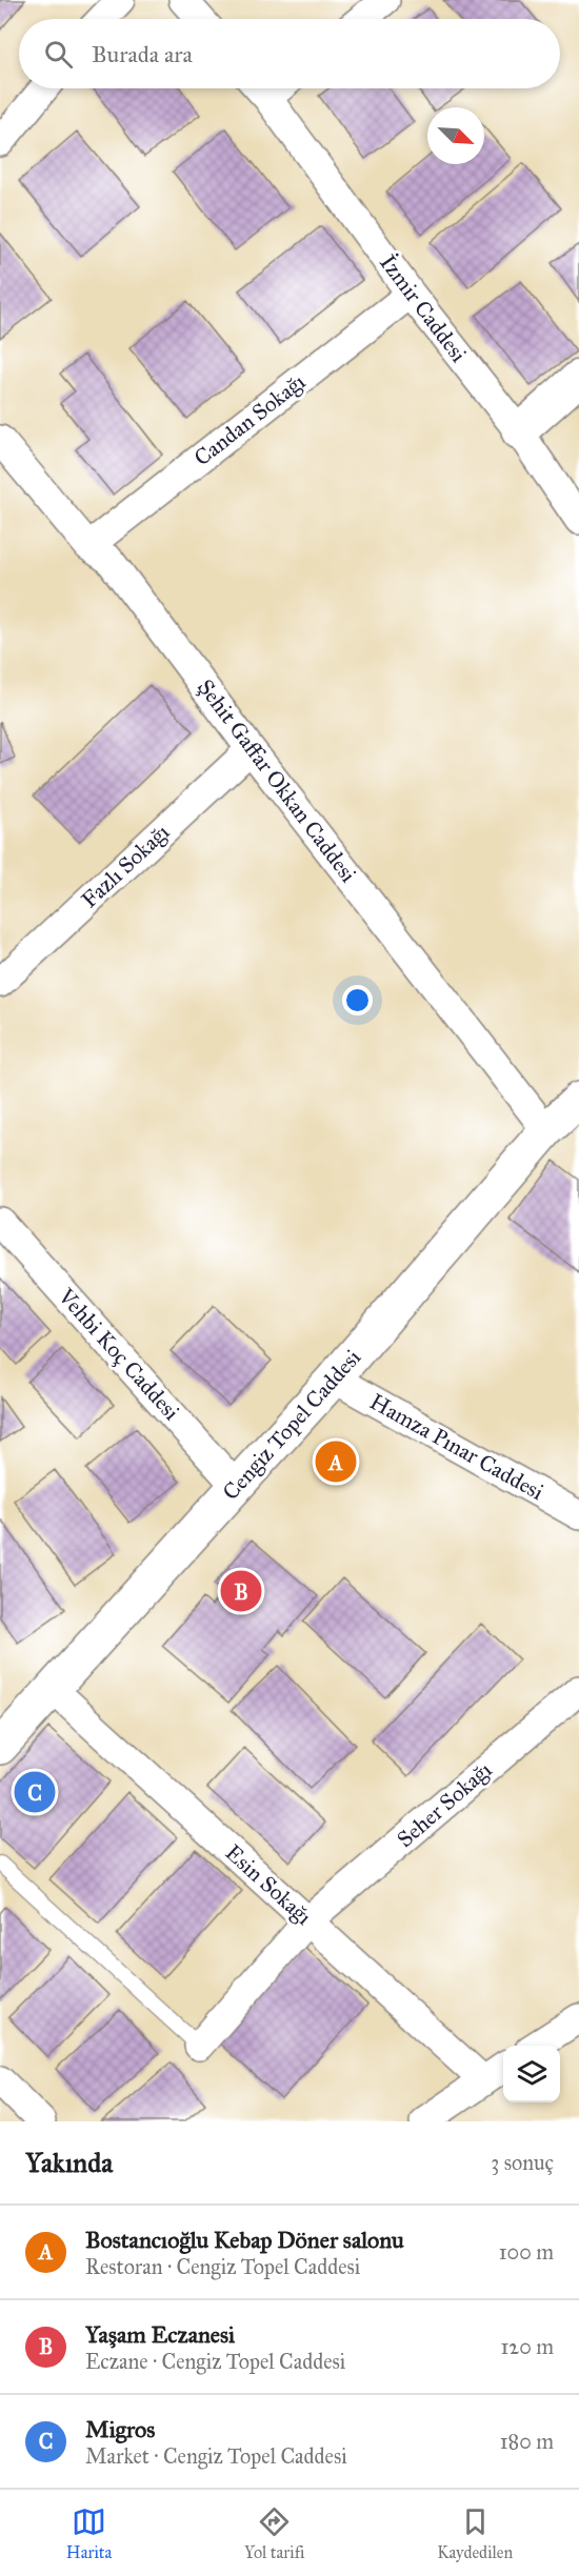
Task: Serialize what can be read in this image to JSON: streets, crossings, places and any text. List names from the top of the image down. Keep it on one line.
{"streets":{"main road":["Cengiz Topel Caddesi"],"street":["İzmir Caddesi","Candan Sokağı","Şehit Gaffar Okkan Caddesi","Fazlı Sokağı","Vehbi Koç Caddesi","Hamza Pınar Caddesi","Seher Sokağı","Esin Sokağı"]},"crossings":[["İzmir Caddesi","Candan Sokağı"],["Candan Sokağı","Şehit Gaffar Okkan Caddesi"],["Şehit Gaffar Okkan Caddesi","Fazlı Sokağı"],["Şehit Gaffar Okkan Caddesi","Cengiz Topel Caddesi"],["Vehbi Koç Caddesi","Cengiz Topel Caddesi"],["Cengiz Topel Caddesi","Hamza Pınar Caddesi"],["Cengiz Topel Caddesi","Esin Sokağı"],["Seher Sokağı","Esin Sokağı"]],"north":"bottom right","page":{"search":"Burada ara","pins":["A","B","C"],"heading":["Yakında","3 sonuç"],"list":[{"mark":"A","name":"Bostancıoğlu Kebap Döner salonu","note":"Restoran · Cengiz Topel Caddesi","value":"100 m"},{"mark":"B","name":"Yaşam Eczanesi","note":"Eczane · Cengiz Topel Caddesi","value":"120 m"},{"mark":"C","name":"Migros","note":"Market · Cengiz Topel Caddesi","value":"180 m"}],"nav":["Harita","Yol tarifi","Kaydedilen"]}}
